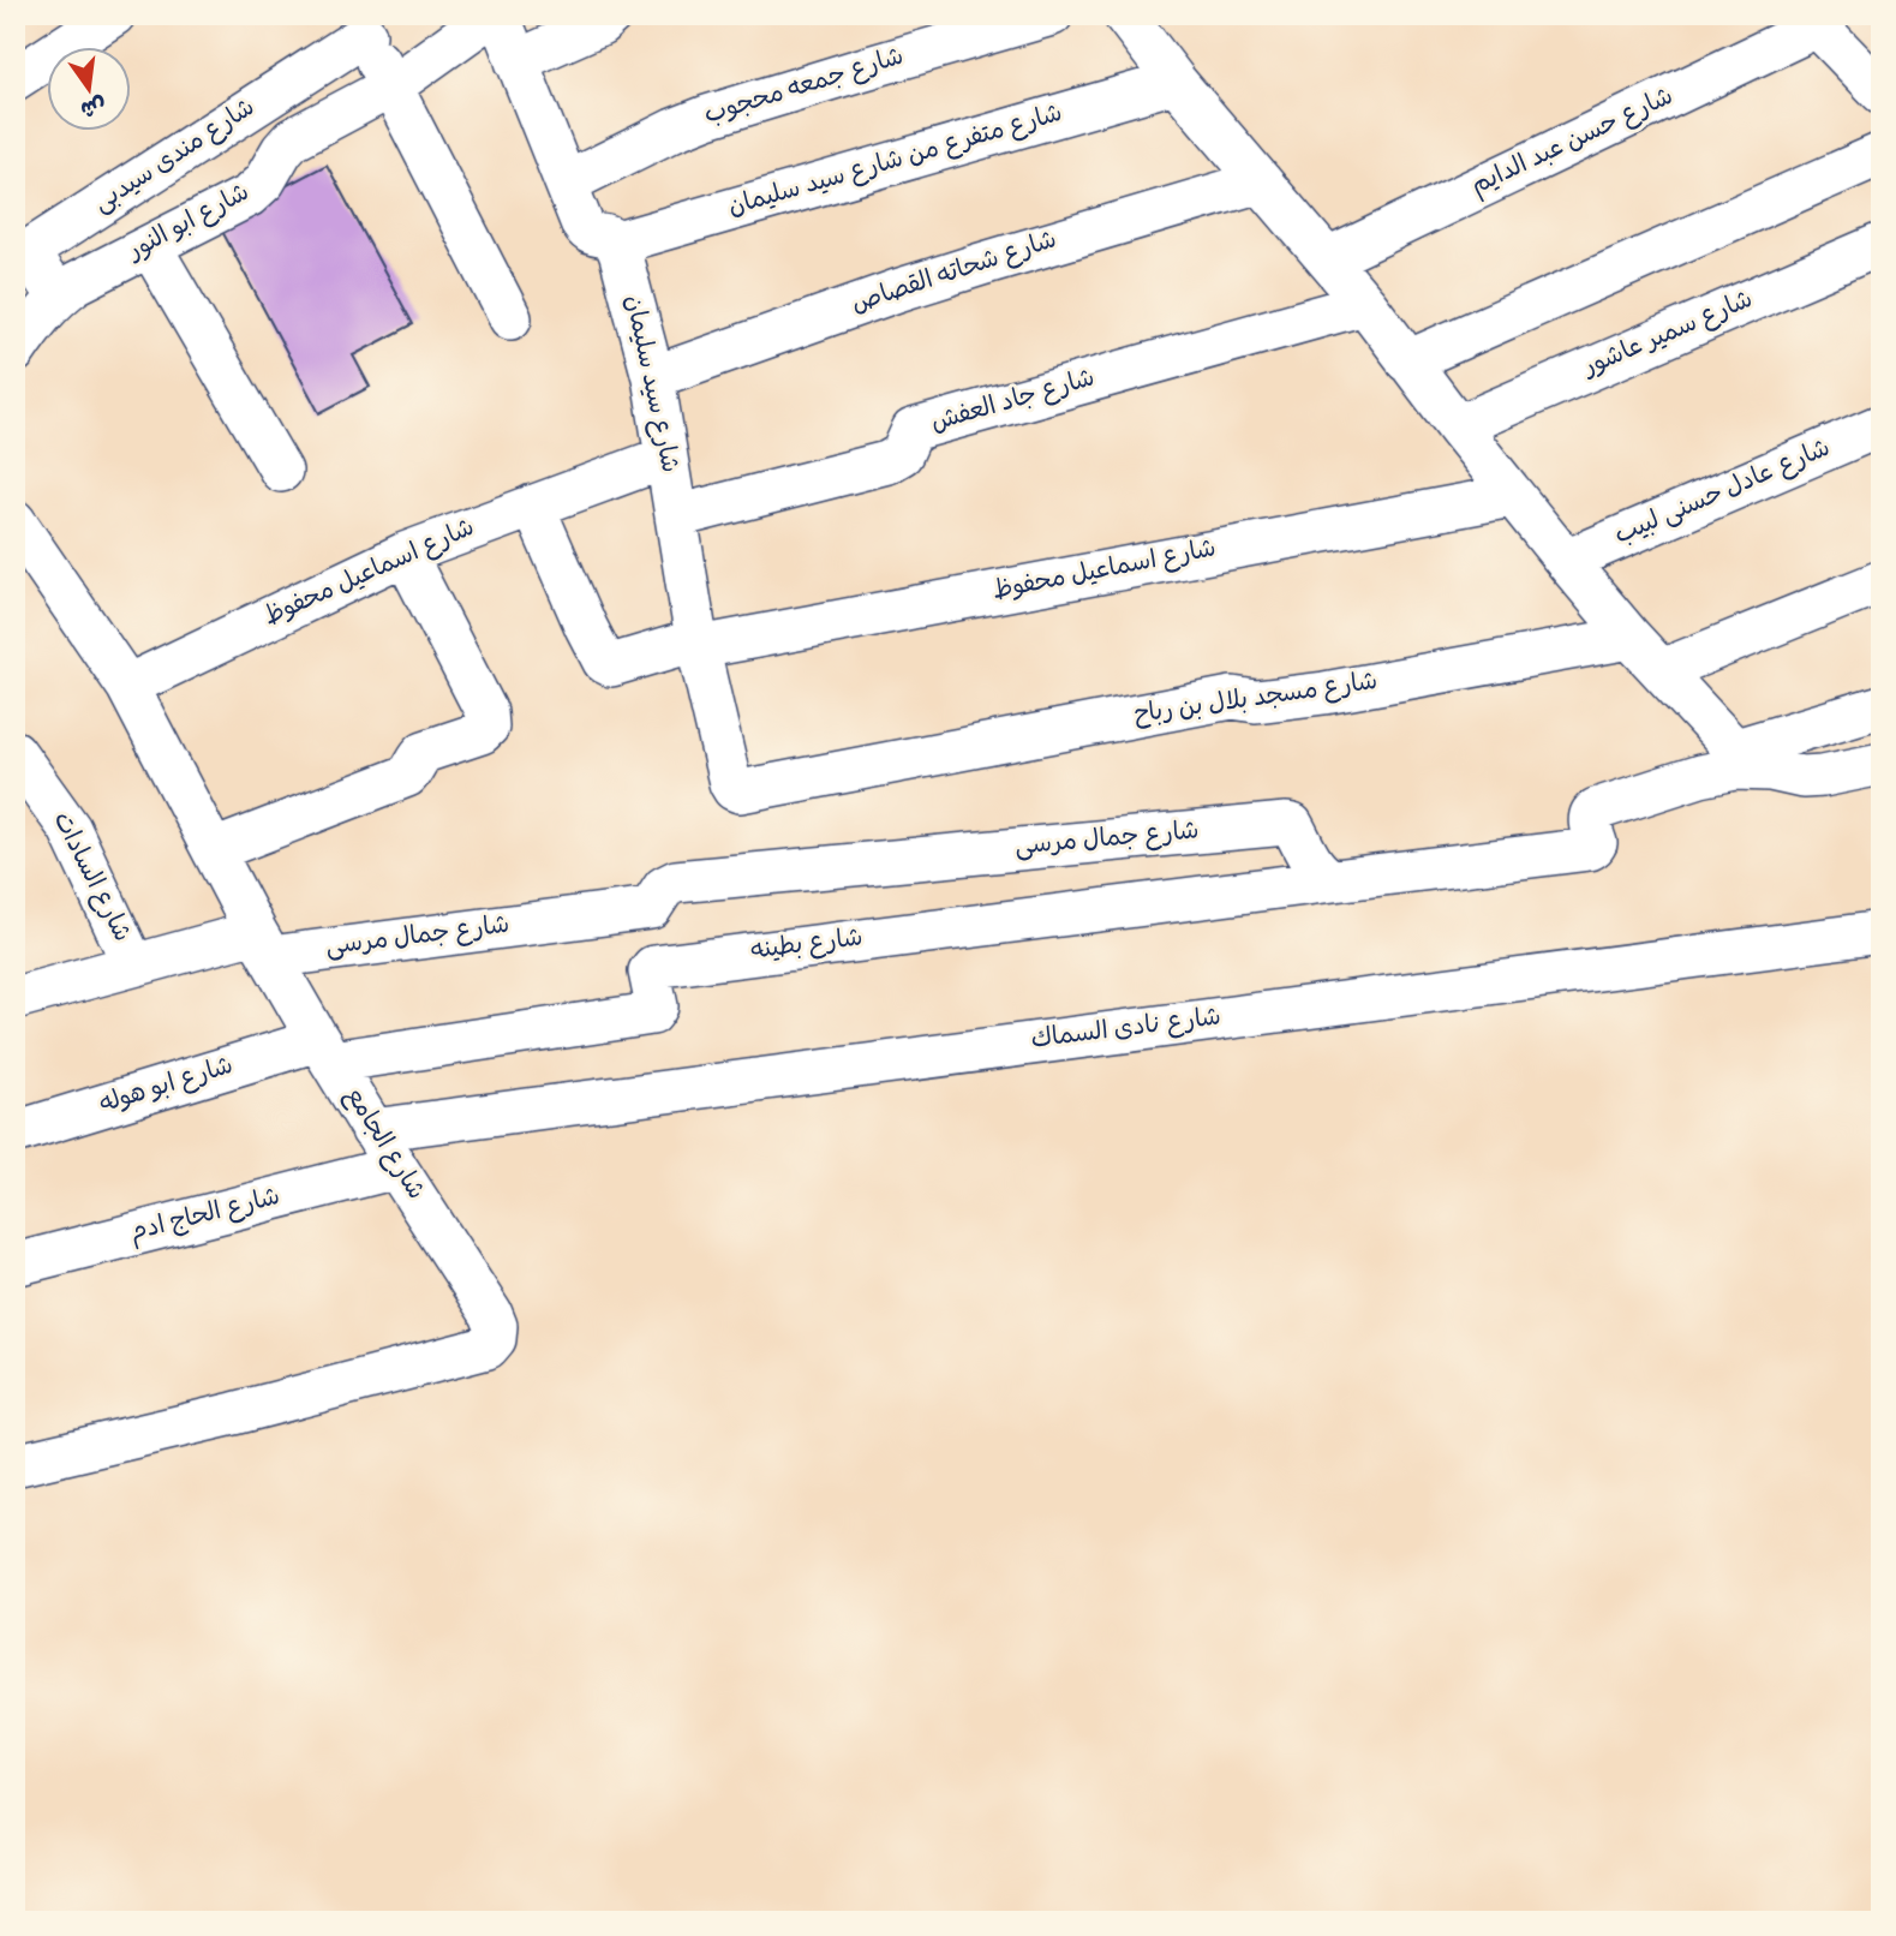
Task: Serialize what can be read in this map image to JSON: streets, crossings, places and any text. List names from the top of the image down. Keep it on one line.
{"streets":{"street":["شارع جمعه محجوب","شارع حسن عبد الدايم","شارع مندى سيدبى","شارع متفرع من شارع سيد سليمان","شارع ابو النور","شارع شحاته القصاص","شارع سمير عاشور","شارع سيد سليمان","شارع جاد العفش","شارع عادل حسنى لبيب","شارع اسماعيل محفوظ","شارع مسجد بلال بن رباح","شارع جمال مرسى","شارع السادات","شارع بطينه","شارع نادى السماك","شارع ابو هوله","شارع الجامع","شارع الحاج ادم"]},"crossings":[["شارع مندى سيدبى","شارع ابو النور"],["شارع متفرع من شارع سيد سليمان","شارع سيد سليمان"],["شارع شحاته القصاص","شارع سيد سليمان"],["شارع سيد سليمان","شارع جاد العفش"],["شارع سيد سليمان","شارع اسماعيل محفوظ"],["شارع سيد سليمان","شارع مسجد بلال بن رباح"],["شارع اسماعيل محفوظ","شارع الجامع"],["شارع جمال مرسى","شارع بطينه"],["شارع جمال مرسى","شارع الجامع"],["شارع بطينه","شارع ابو هوله"],["شارع بطينه","شارع الجامع"],["شارع نادى السماك","شارع الجامع"],["شارع ابو هوله","شارع الجامع"],["شارع الجامع","شارع الحاج ادم"]],"north":"bottom"}
